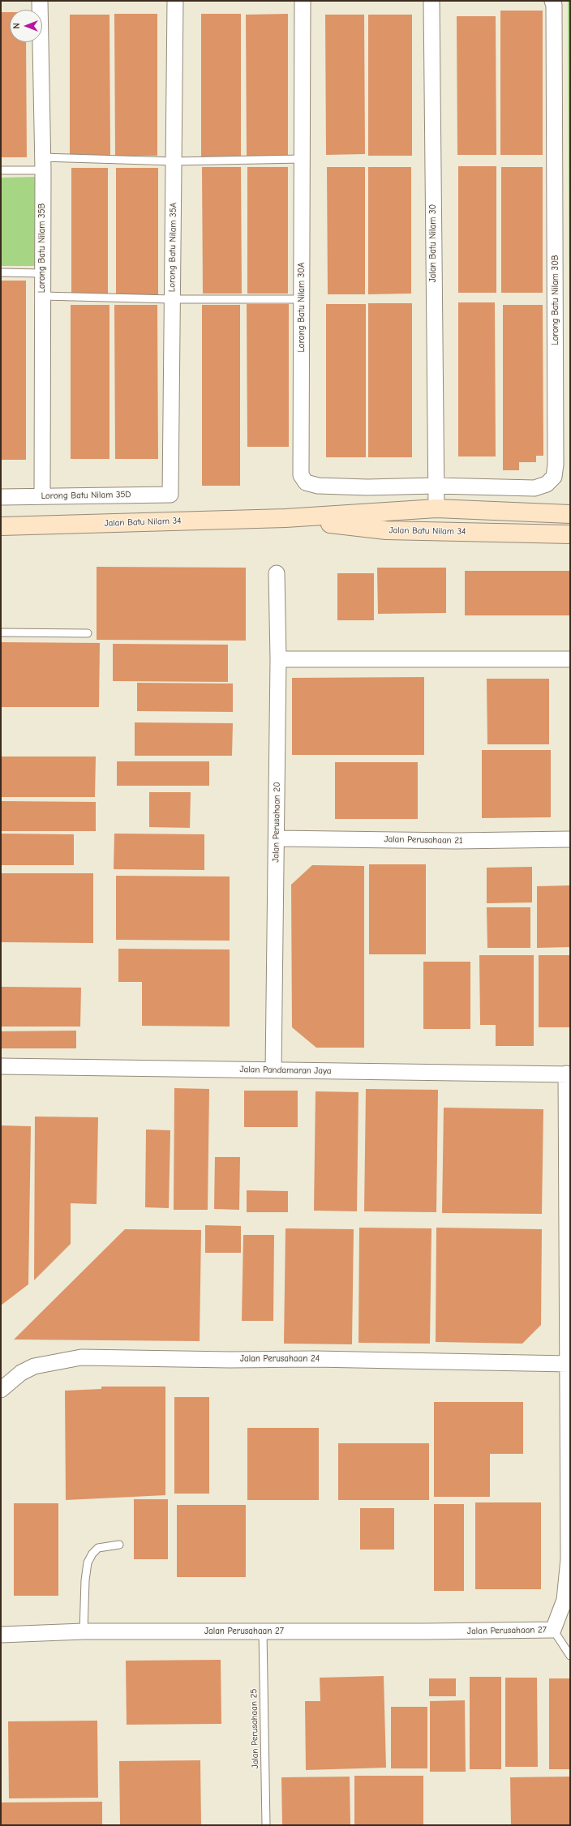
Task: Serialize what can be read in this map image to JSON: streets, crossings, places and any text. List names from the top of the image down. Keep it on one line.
{"streets":{"street":["Jalan Batu Nilam 30","Lorong Batu Nilam 35A","Lorong Batu Nilam 35B","Lorong Batu Nilam 30B","Lorong Batu Nilam 30A","Lorong Batu Nilam 35D","Jalan Batu Nilam 34","Jalan Perusahaan 20","Jalan Perusahaan 21","Jalan Pandamaran Jaya","Jalan Perusahaan 24","Jalan Perusahaan 27"],"lane":["Jalan Perusahaan 25"]},"crossings":[["Jalan Batu Nilam 30","Lorong Batu Nilam 30B"],["Jalan Batu Nilam 30","Lorong Batu Nilam 30A"],["Jalan Batu Nilam 30","Jalan Batu Nilam 34"],["Lorong Batu Nilam 35A","Lorong Batu Nilam 35D"],["Lorong Batu Nilam 35B","Lorong Batu Nilam 35D"],["Lorong Batu Nilam 30B","Lorong Batu Nilam 30A"],["Jalan Perusahaan 20","Jalan Perusahaan 21"],["Jalan Perusahaan 20","Jalan Pandamaran Jaya"],["Jalan Pandamaran Jaya","Jalan Perusahaan 27"],["Jalan Perusahaan 24","Jalan Perusahaan 27"],["Jalan Perusahaan 27","Jalan Perusahaan 25"]],"north":"left"}
